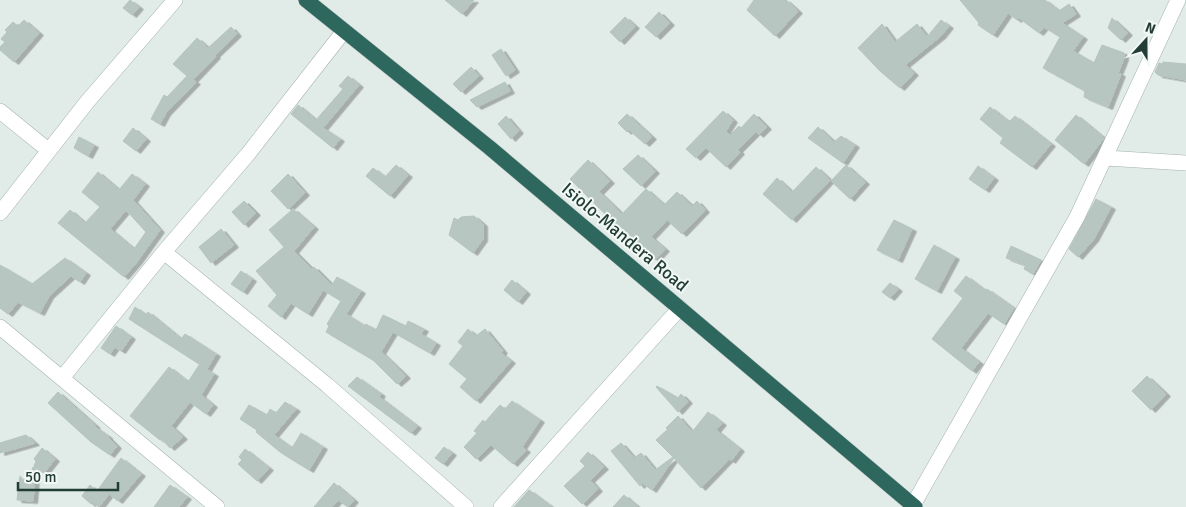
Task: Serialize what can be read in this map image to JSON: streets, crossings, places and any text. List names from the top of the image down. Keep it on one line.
{"streets":{"highway":["Isiolo-Mandera Road"]},"scale_bar":"50 m","north":"top"}
